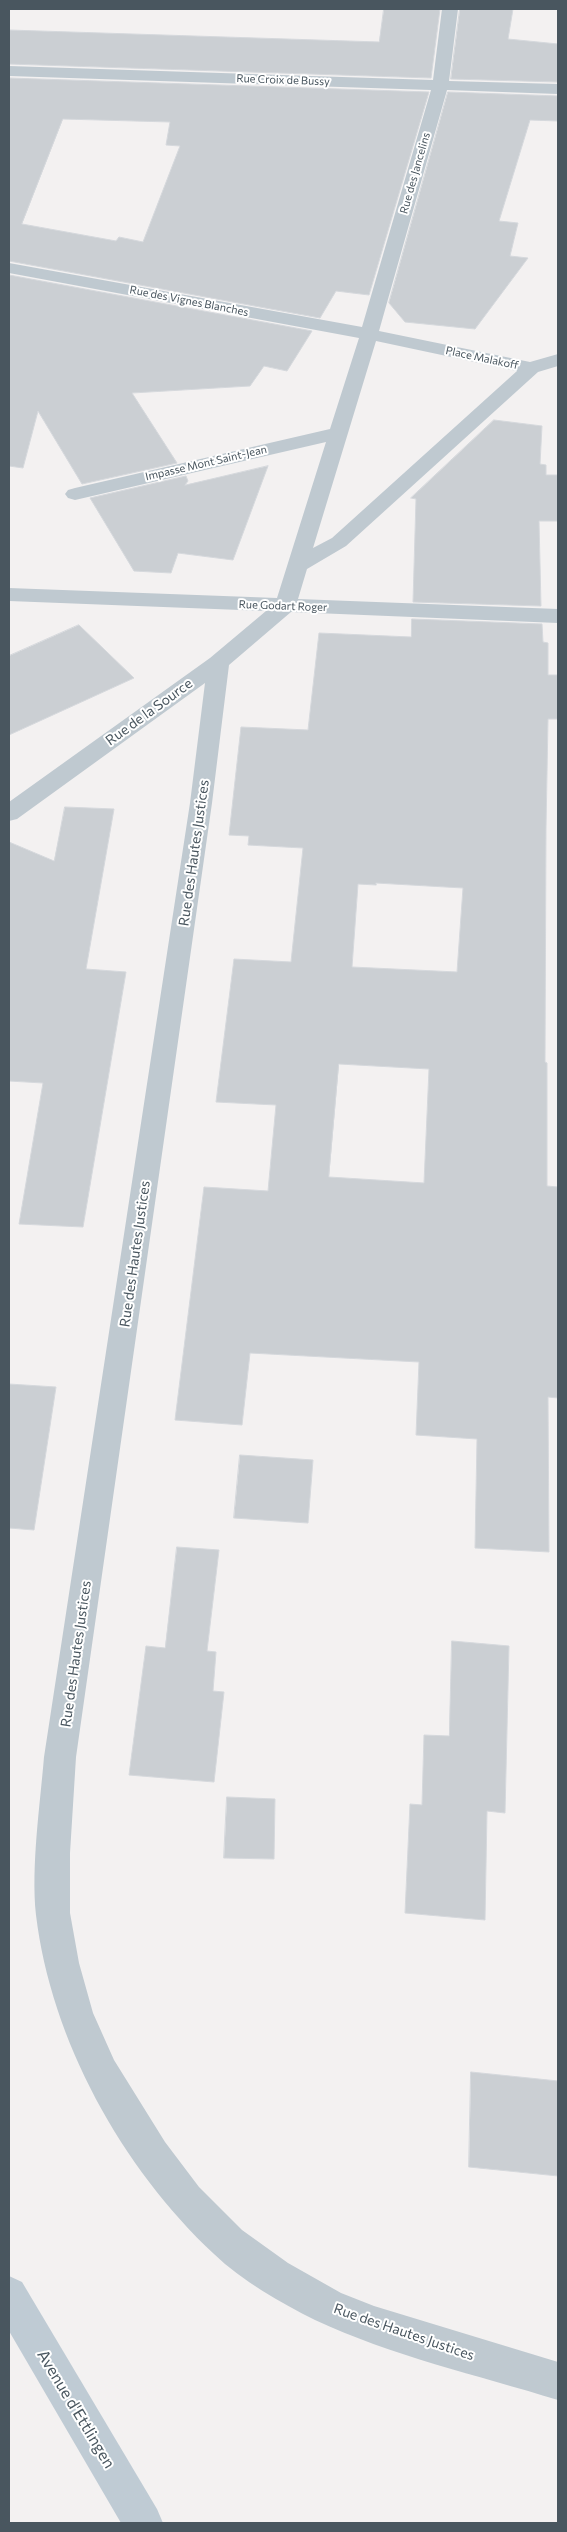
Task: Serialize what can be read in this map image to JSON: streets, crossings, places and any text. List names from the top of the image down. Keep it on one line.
{"streets":{"street":["Rue Croix de Bussy","Rue des Jancelins","Rue des Vignes Blanches","Place Malakoff","Impasse Mont Saint-Jean","Rue Godart Roger","Rue de la Source","Rue des Hautes Justices","Avenue d'Ettlingen"]},"crossings":[["Rue Croix de Bussy","Rue des Jancelins"],["Rue des Jancelins","Rue des Vignes Blanches"],["Rue des Jancelins","Place Malakoff"],["Rue des Vignes Blanches","Place Malakoff"],["Rue Godart Roger","Rue de la Source"],["Rue de la Source","Rue des Hautes Justices"]]}
